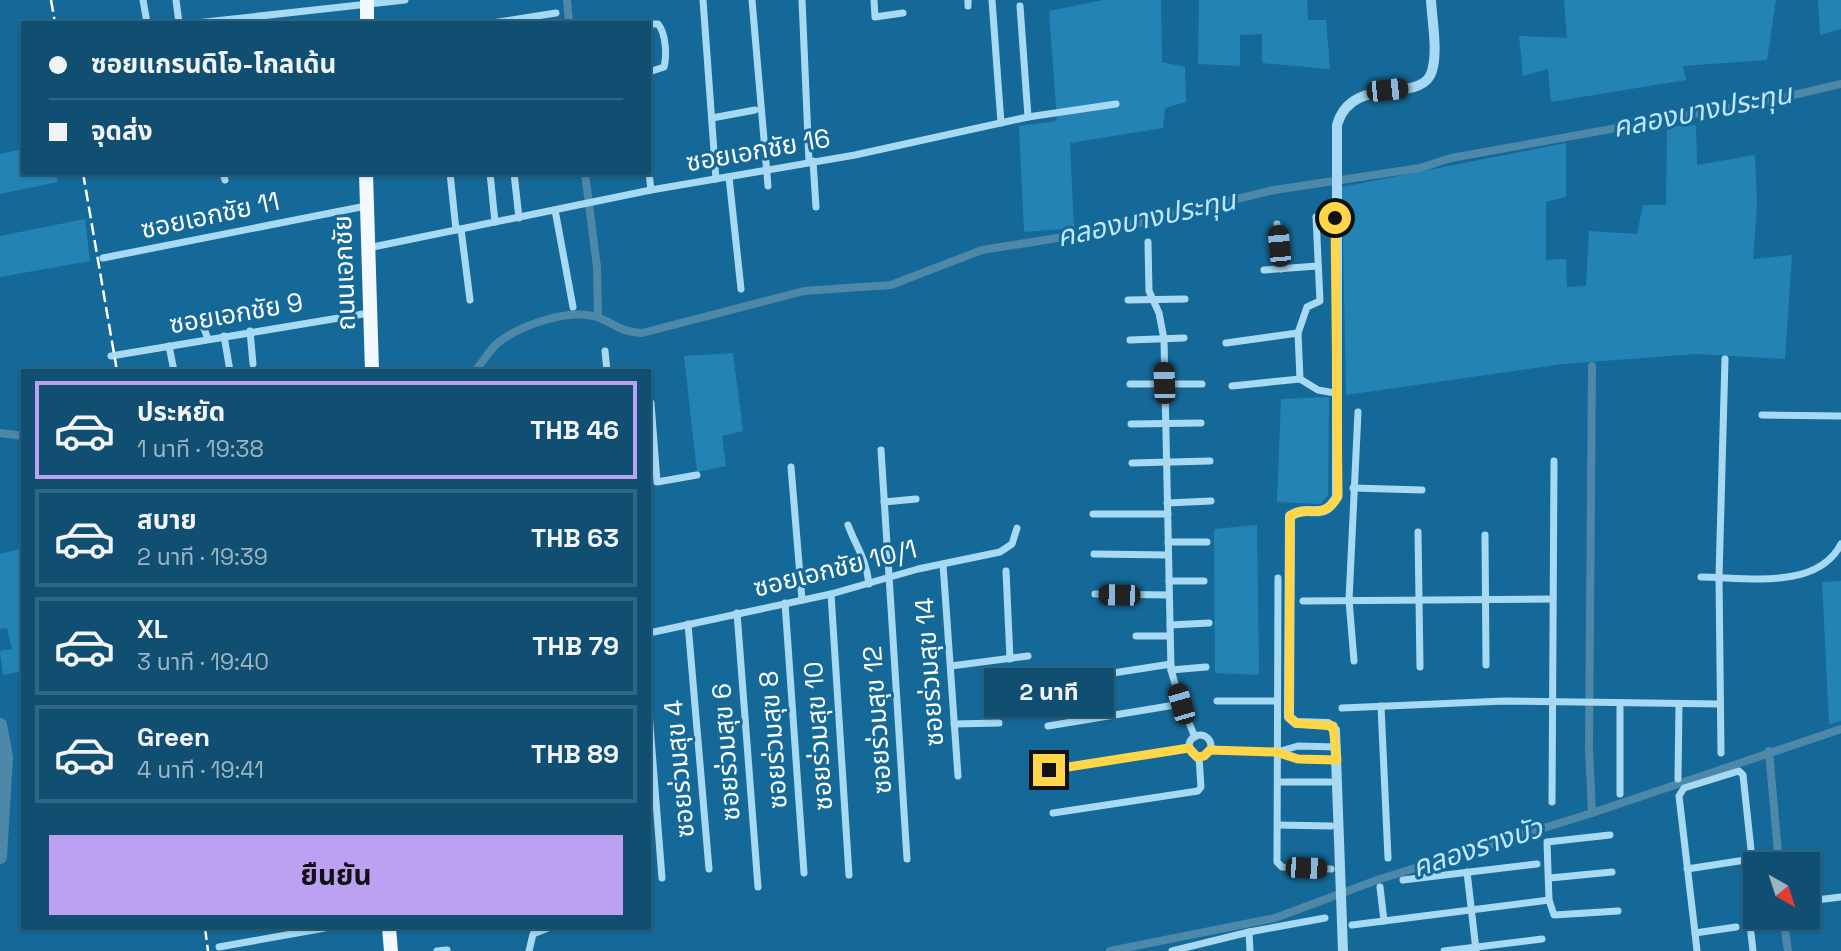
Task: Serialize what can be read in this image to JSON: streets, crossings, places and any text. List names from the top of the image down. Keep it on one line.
{"streets":{"main road":["ถนนเอกชัย"],"street":["ซอยเอกชัย 16","ซอยเอกชัย 11","ซอยเอกชัย 9","ซอยเอกชัย 10/1","ซอยร่วมสุข 14","ซอยร่วมสุข 12","ซอยร่วมสุข 10","ซอยร่วมสุข 8","ซอยร่วมสุข 6","ซอยร่วมสุข 4"]},"crossings":[["ซอยเอกชัย 16","ถนนเอกชัย"],["ซอยเอกชัย 11","ถนนเอกชัย"],["ถนนเอกชัย","ซอยเอกชัย 9"],["ซอยเอกชัย 10/1","ซอยร่วมสุข 14"],["ซอยเอกชัย 10/1","ซอยร่วมสุข 12"],["ซอยเอกชัย 10/1","ซอยร่วมสุข 10"],["ซอยเอกชัย 10/1","ซอยร่วมสุข 8"],["ซอยเอกชัย 10/1","ซอยร่วมสุข 6"],["ซอยเอกชัย 10/1","ซอยร่วมสุข 4"]],"water":["คลองบางประทุน","คลองรางบัว"],"north":"bottom right","page":{"banner":["ซอยแกรนดิโอ-โกลเด้น","จุดส่ง"],"list":[{"name":"ประหยัด","note":"1 นาที · 19:38","value":"THB 46"},{"name":"สบาย","note":"2 นาที · 19:39","value":"THB 63"},{"name":"XL","note":"3 นาที · 19:40","value":"THB 79"},{"name":"Green","note":"4 นาที · 19:41","value":"THB 89"}],"bubble":"2 นาที","buttons":"ยืนยัน"}}
